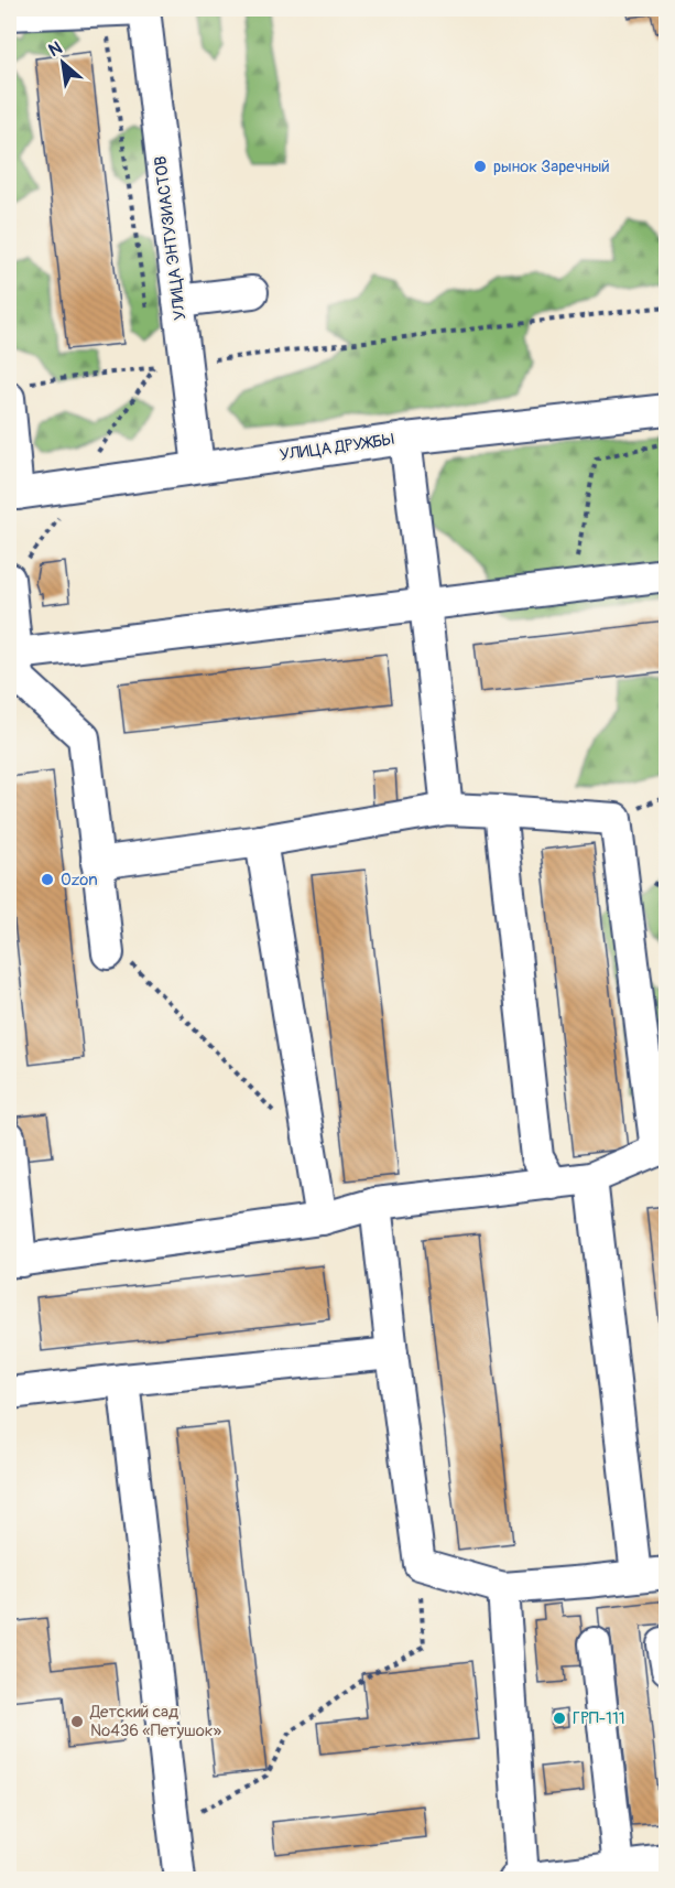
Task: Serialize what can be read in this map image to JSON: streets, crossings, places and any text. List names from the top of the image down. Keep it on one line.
{"streets":{"street":["УЛИЦА ЭНТУЗИАСТОВ","УЛИЦА ДРУЖБЫ"]},"crossings":[["УЛИЦА ЭНТУЗИАСТОВ","УЛИЦА ДРУЖБЫ"]],"places":["рынок Заречный","Ozon","ГРП-111","Детский сад №436 «Петушок»"],"north":"top left"}
